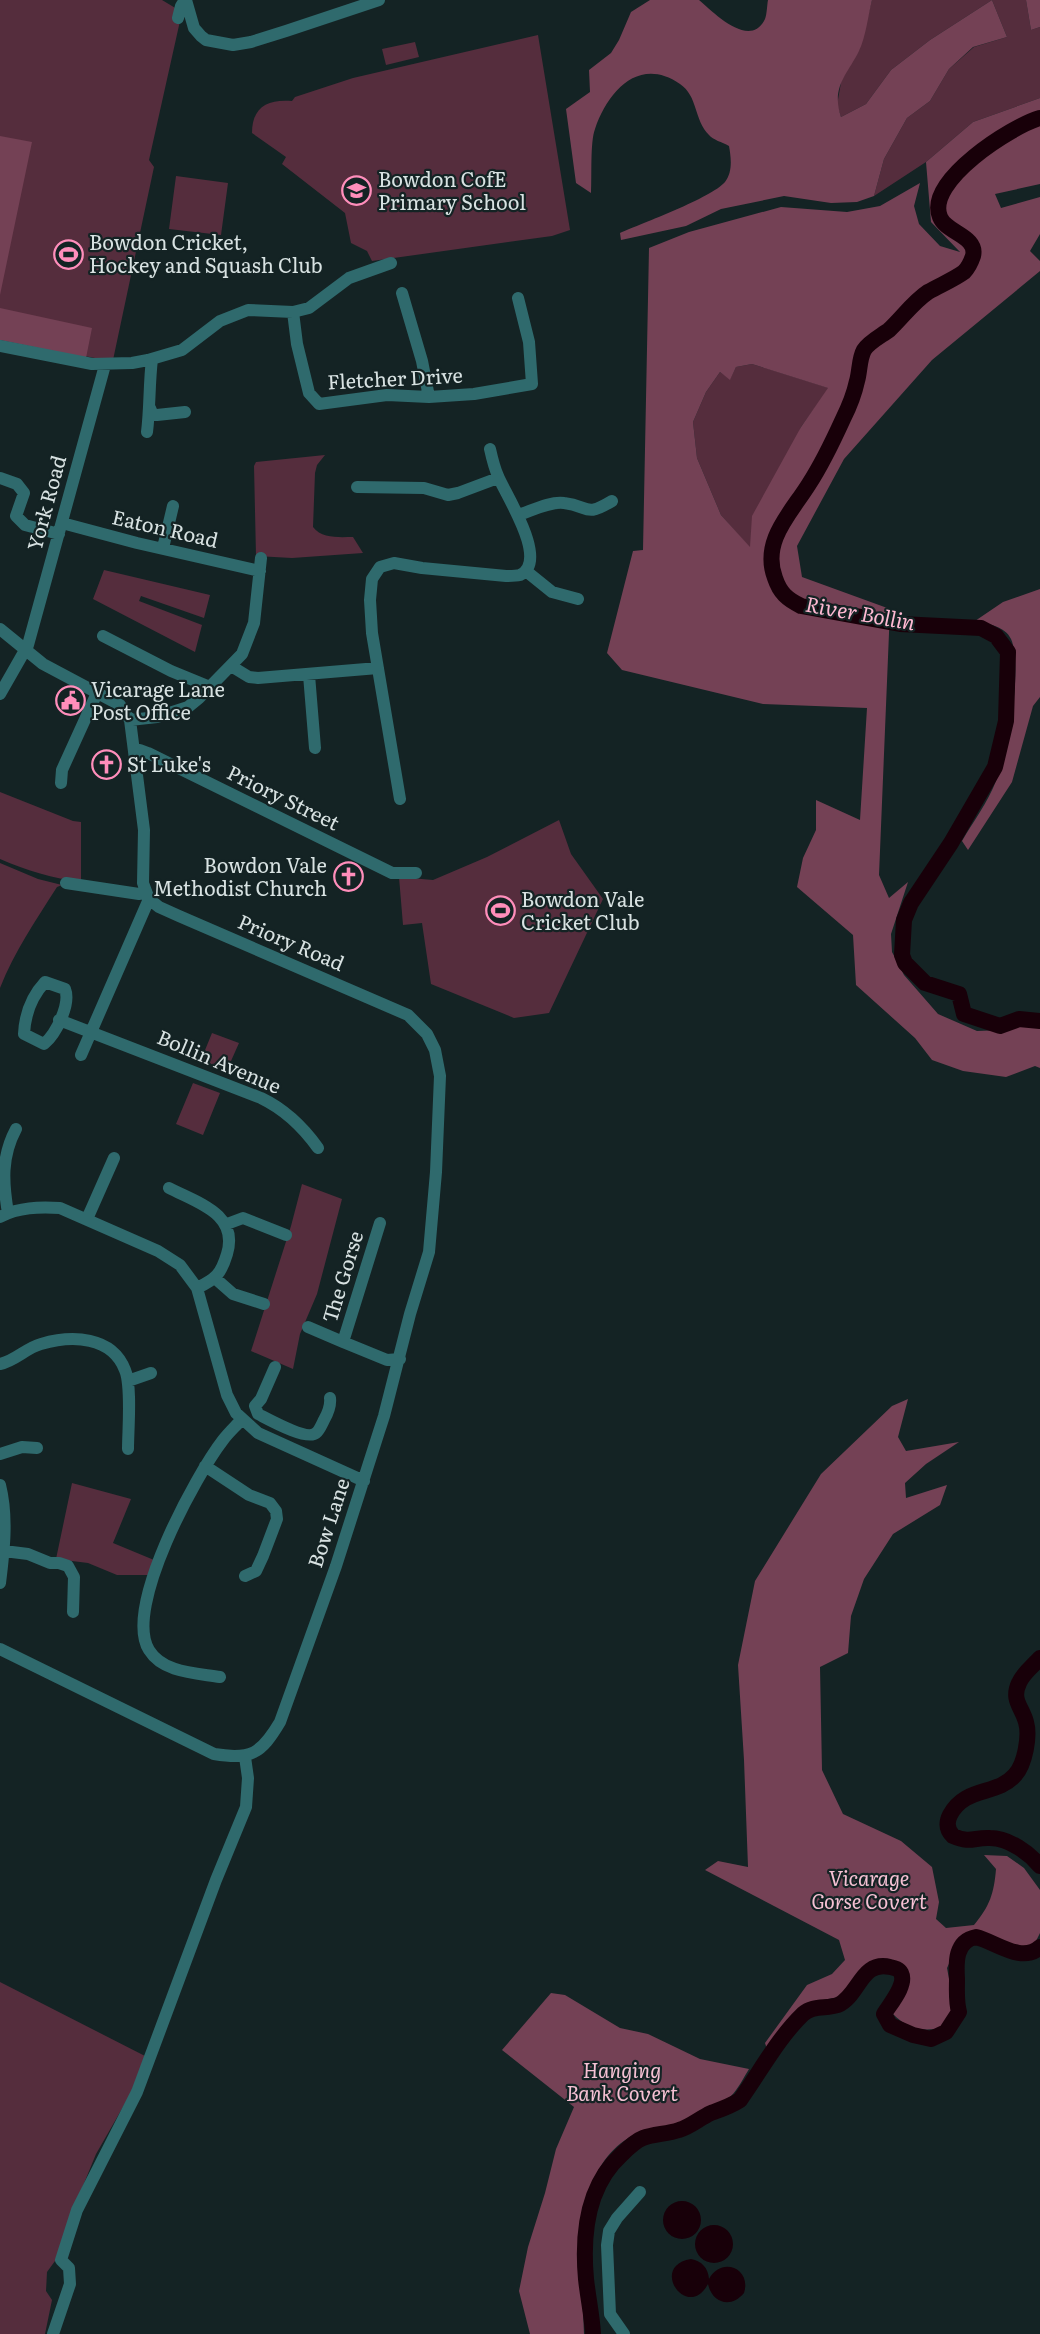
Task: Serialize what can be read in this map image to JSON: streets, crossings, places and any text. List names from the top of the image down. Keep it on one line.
{"streets":{"street":["Fletcher Drive","York Road","Eaton Road","Priory Street","Priory Road","Bollin Avenue","The Gorse","Bow Lane"]},"crossings":[["York Road","Eaton Road"],["Priory Road","Bow Lane"],["The Gorse","Bow Lane"]],"water":["River Bollin"],"parks":["Vicarage Gorse Covert","Hanging Bank Covert"],"places":{"school or university":["Bowdon CofE Primary School"],"sports":["Bowdon Cricket, Hockey and Squash Club","Bowdon Vale Cricket Club"],"public building":["Vicarage Lane Post Office"],"church":["St Luke's","Bowdon Vale Methodist Church"]}}
